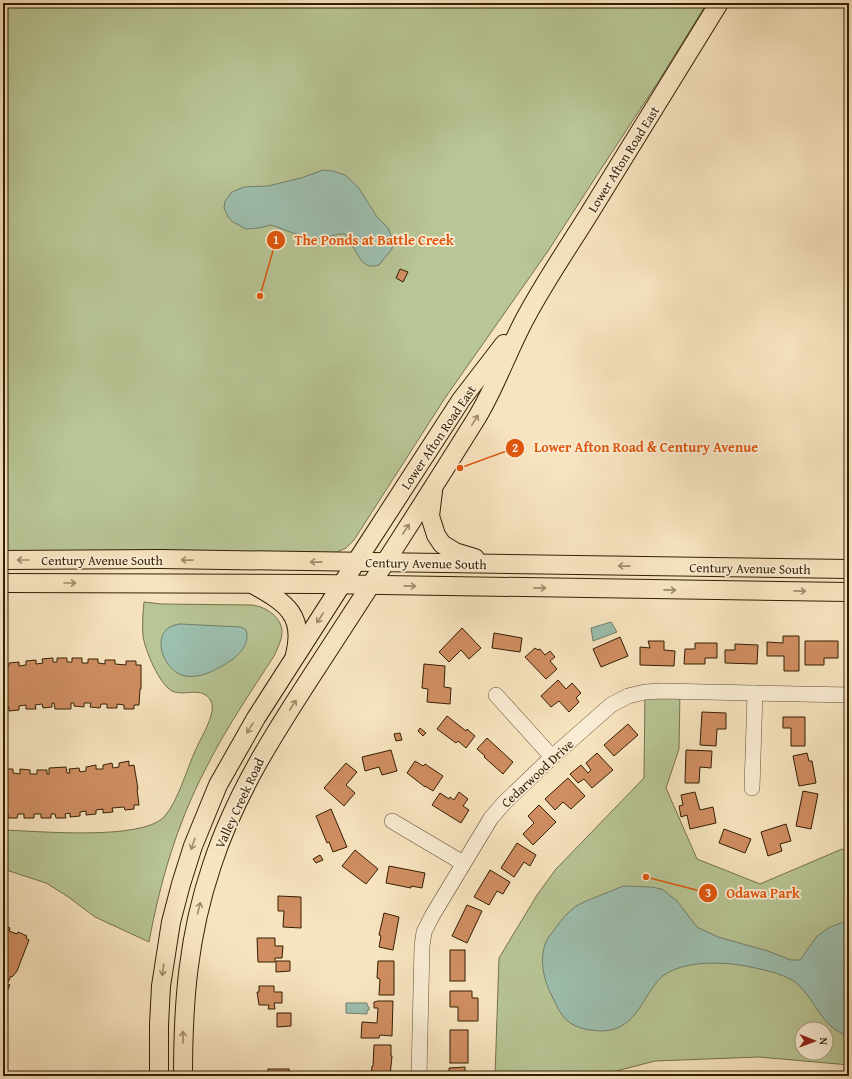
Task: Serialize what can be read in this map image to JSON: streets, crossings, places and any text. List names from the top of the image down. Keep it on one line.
{"streets":{"main road":["Lower Afton Road East","Century Avenue South","Valley Creek Road"],"street":["Cedarwood Drive"]},"crossings":[["Lower Afton Road East","Century Avenue South"],["Lower Afton Road East","Valley Creek Road"],["Century Avenue South","Valley Creek Road"]],"places":["The Ponds at Battle Creek","Lower Afton Road & Century Avenue","Odawa Park"],"north":"right"}
